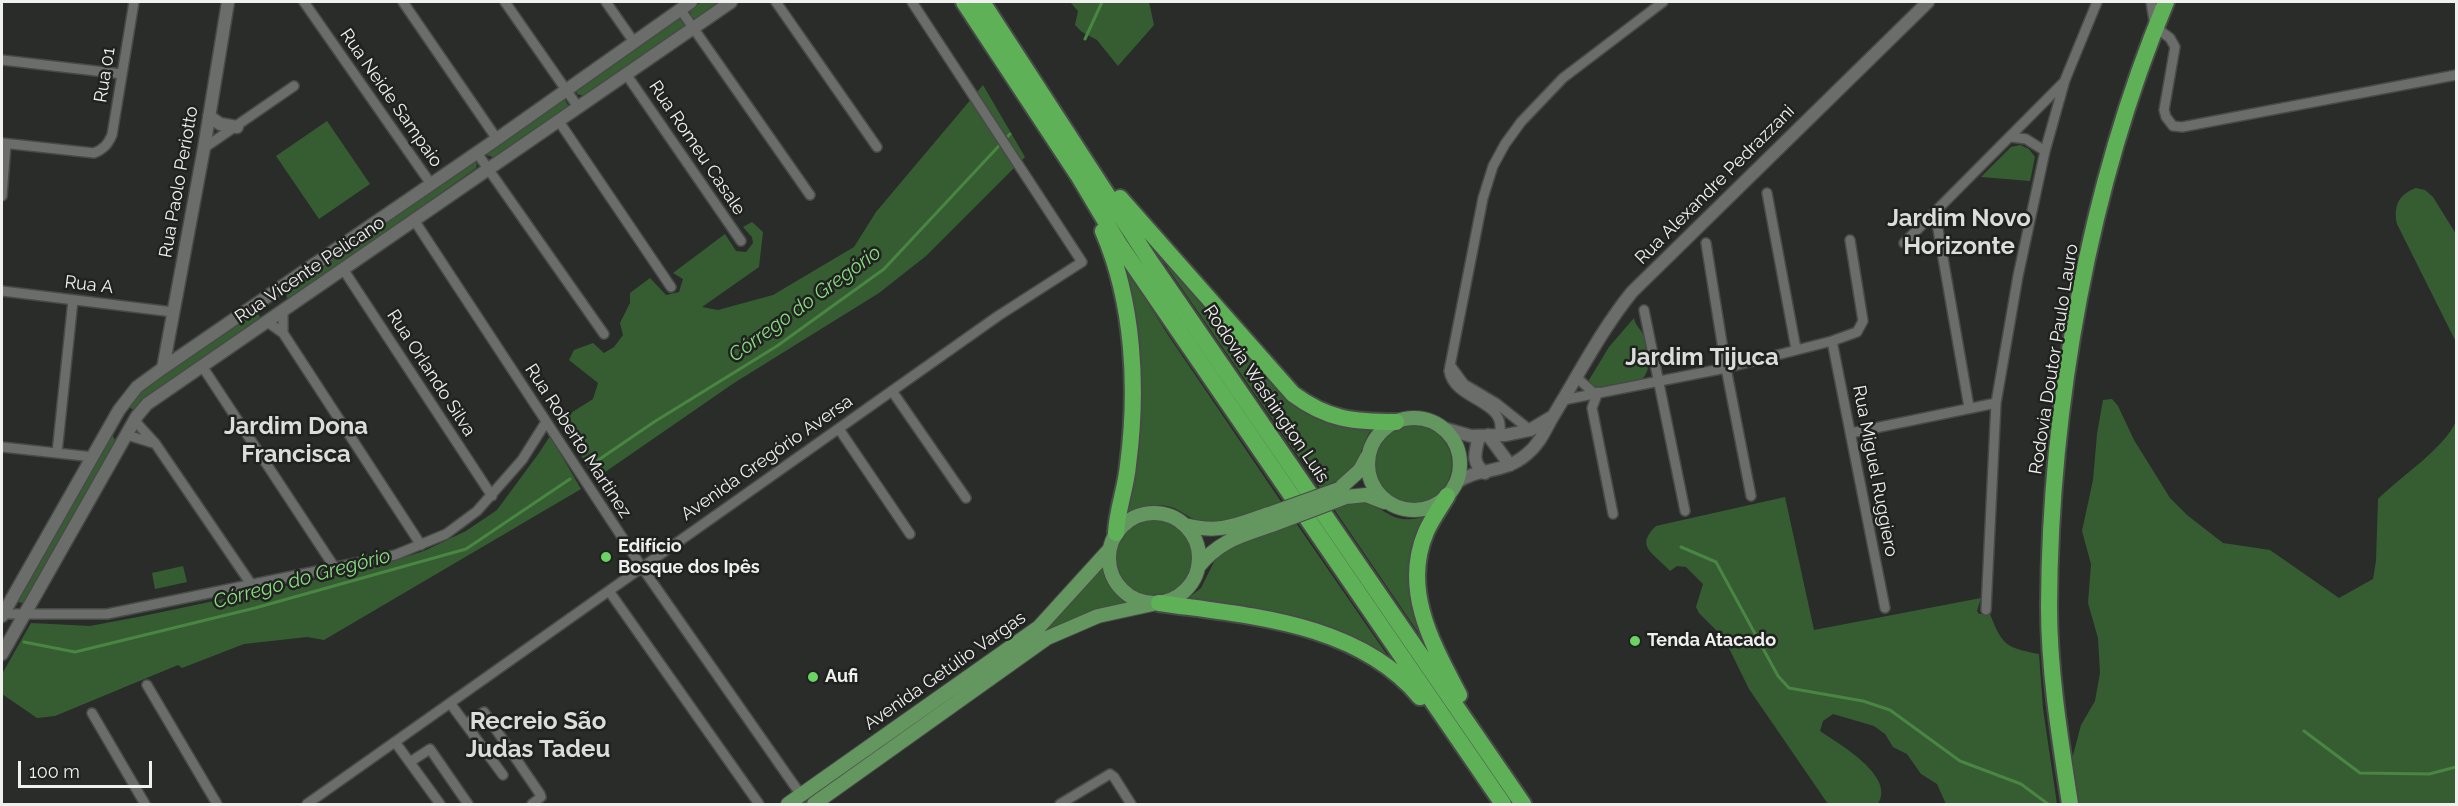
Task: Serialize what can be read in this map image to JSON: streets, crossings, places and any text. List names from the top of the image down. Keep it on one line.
{"streets":{"highway":["Rodovia Doutor Paulo Lauro","Rodovia Washington Luís"],"main road":["Avenida Getúlio Vargas"],"street":["Rua 01","Rua Neide Sampaio","Rua Romeu Casale","Rua Paolo Periotto","Rua Alexandre Pedrazzani","Rua Vicente Pelicano","Rua A","Rua Orlando Silva","Rua Roberto Martinez","Avenida Gregório Aversa","Rua Miguel Ruggiero"]},"crossings":[["Rua Neide Sampaio","Rua Vicente Pelicano"],["Rua Romeu Casale","Rua Vicente Pelicano"],["Rua Paolo Periotto","Rua Vicente Pelicano"],["Rua Paolo Periotto","Rua A"],["Rua Vicente Pelicano","Rua Orlando Silva"],["Rua Vicente Pelicano","Rua Roberto Martinez"],["Rua Roberto Martinez","Avenida Gregório Aversa"],["Rua Roberto Martinez","Avenida Getúlio Vargas"]],"districts":["Jardim Novo Horizonte","Jardim Tijuca","Jardim Dona Francisca","Recreio São Judas Tadeu"],"water":["Córrego do Gregório"],"places":["Edifício Bosque dos Ipês","Tenda Atacado","Aufi"],"scale_bar":"100 m"}
